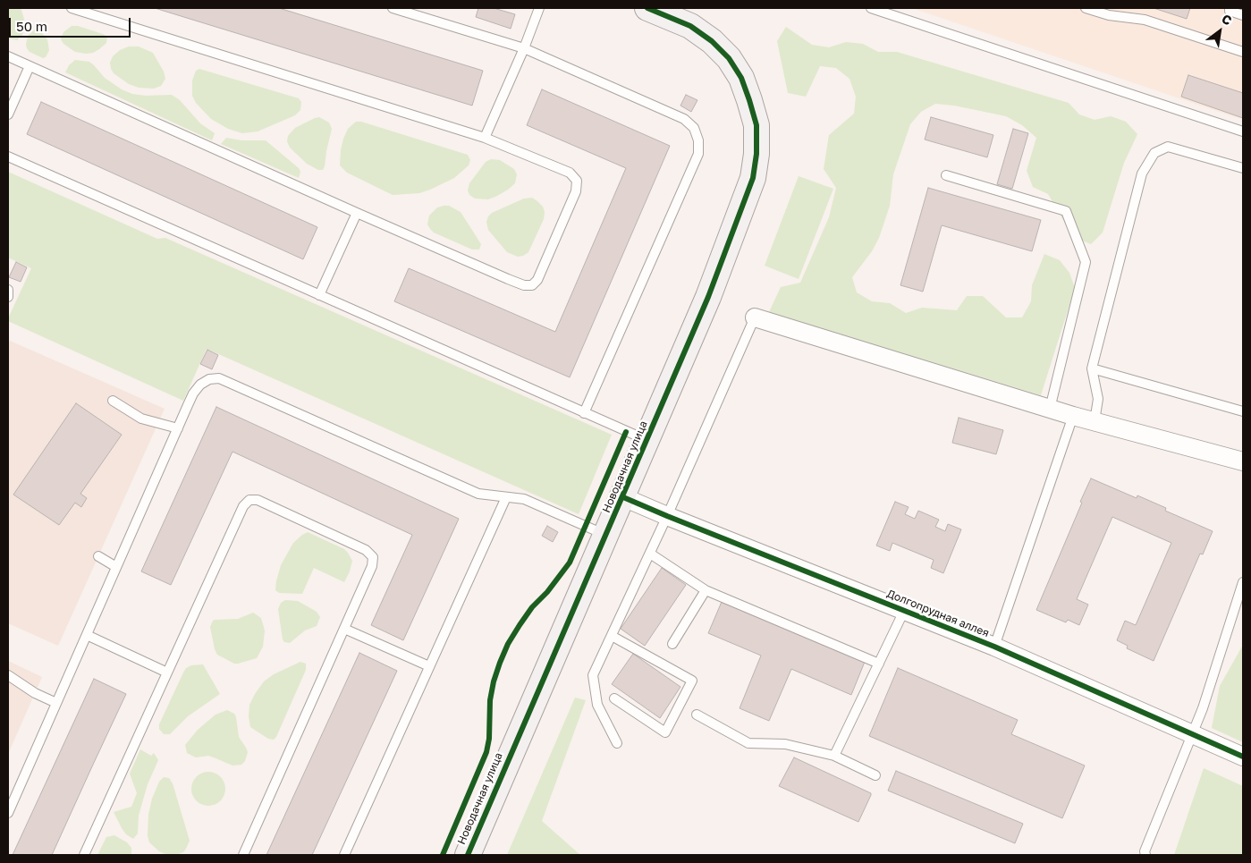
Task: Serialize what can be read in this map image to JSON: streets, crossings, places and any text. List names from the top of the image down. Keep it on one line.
{"streets":{"street":["Новодачная улица","Долгопрудная аллея"]},"crossings":[["Новодачная улица","Долгопрудная аллея"]],"scale_bar":"50 m","north":"top right"}
